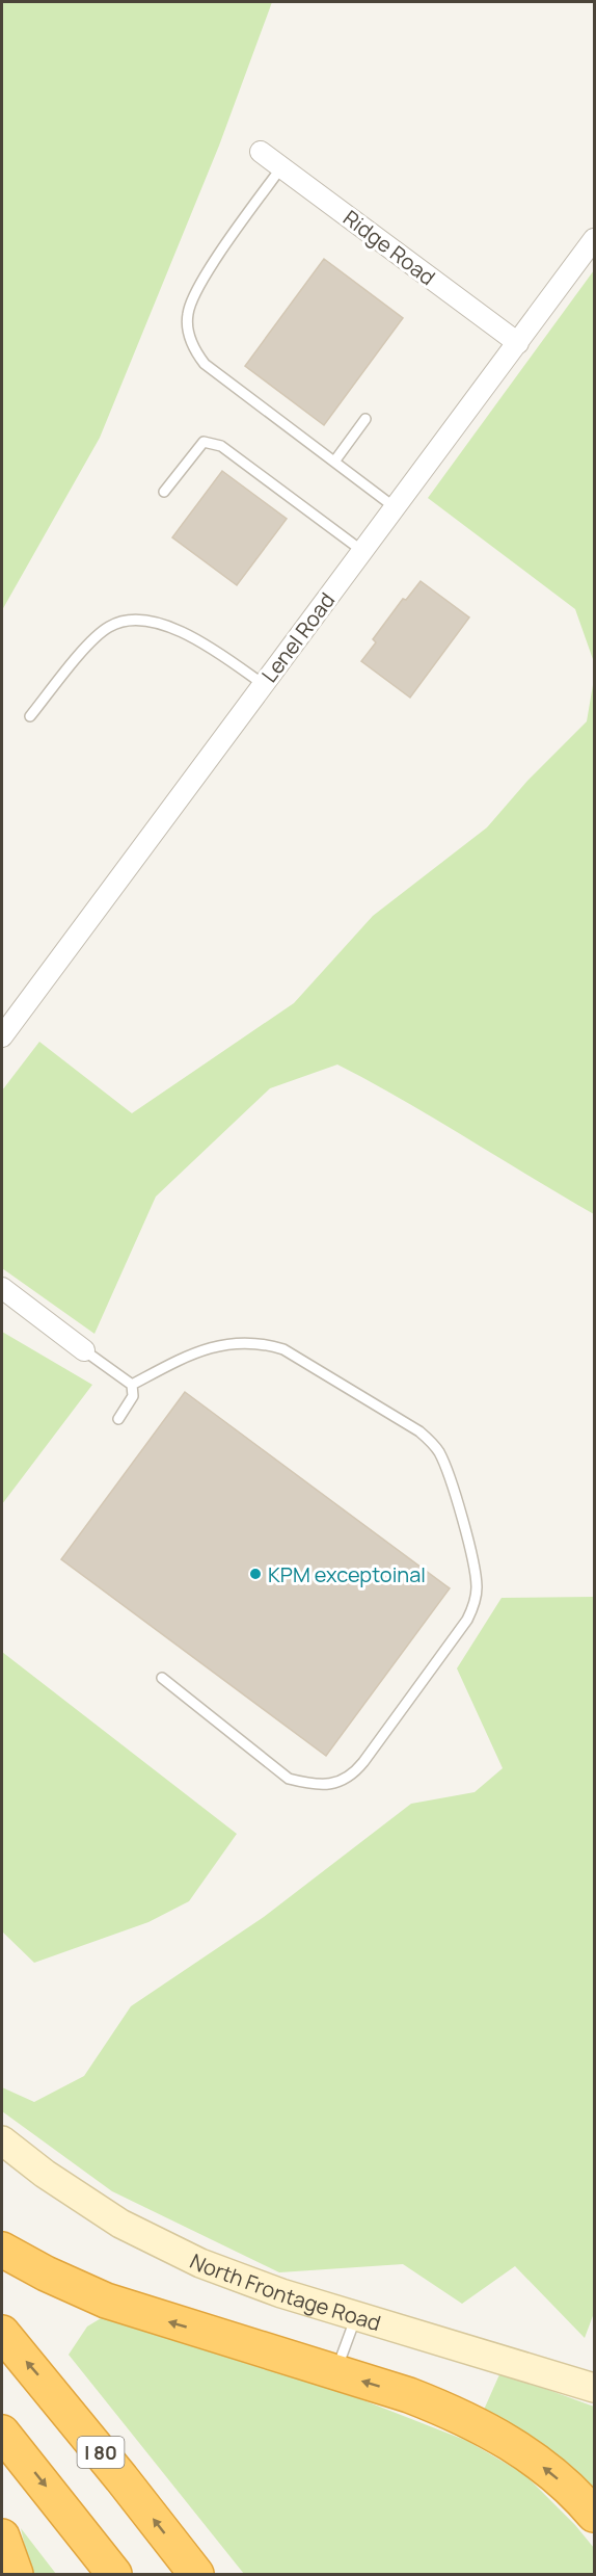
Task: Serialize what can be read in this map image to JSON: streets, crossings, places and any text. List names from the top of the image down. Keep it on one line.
{"streets":{"highway":["I 80"],"main road":["North Frontage Road"],"street":["Ridge Road","Lenel Road"]},"crossings":[["Ridge Road","Lenel Road"]],"places":["KPM exceptoinal"]}
